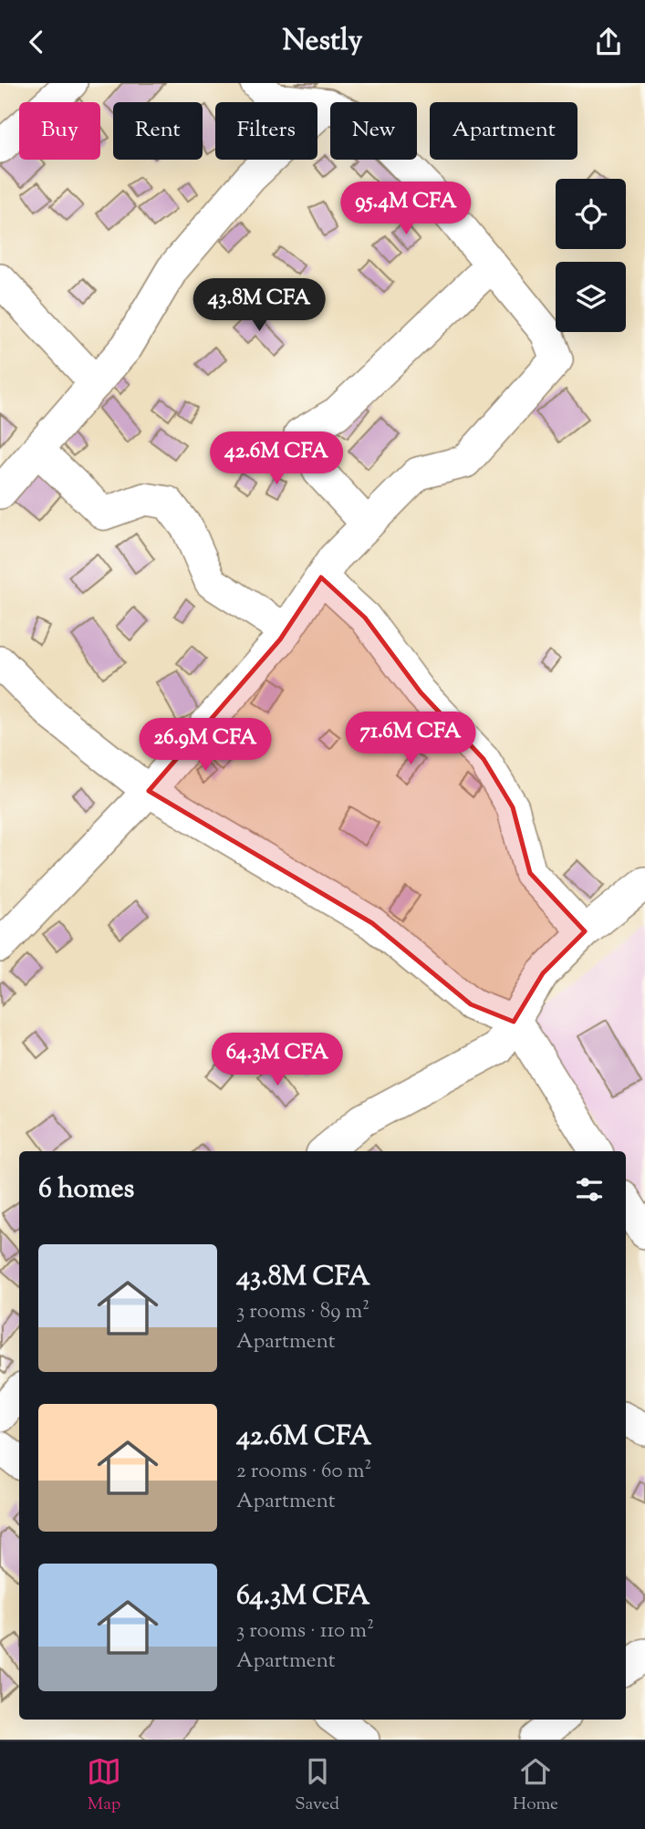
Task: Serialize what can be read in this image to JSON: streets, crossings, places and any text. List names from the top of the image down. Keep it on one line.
{"page":{"header":"Nestly","chip":["Buy","Rent","Filters","New","Apartment"],"price":["95.4M CFA","43.8M CFA","42.6M CFA","71.6M CFA","26.9M CFA","64.3M CFA"],"heading":"6 homes","list":[{"name":"43.8M CFA","note":"3 rooms · 89 m² · Apartment"},{"name":"42.6M CFA","note":"2 rooms · 60 m² · Apartment"},{"name":"64.3M CFA","note":"3 rooms · 110 m² · Apartment"}],"tabs":["Map","Saved","Home"]}}
